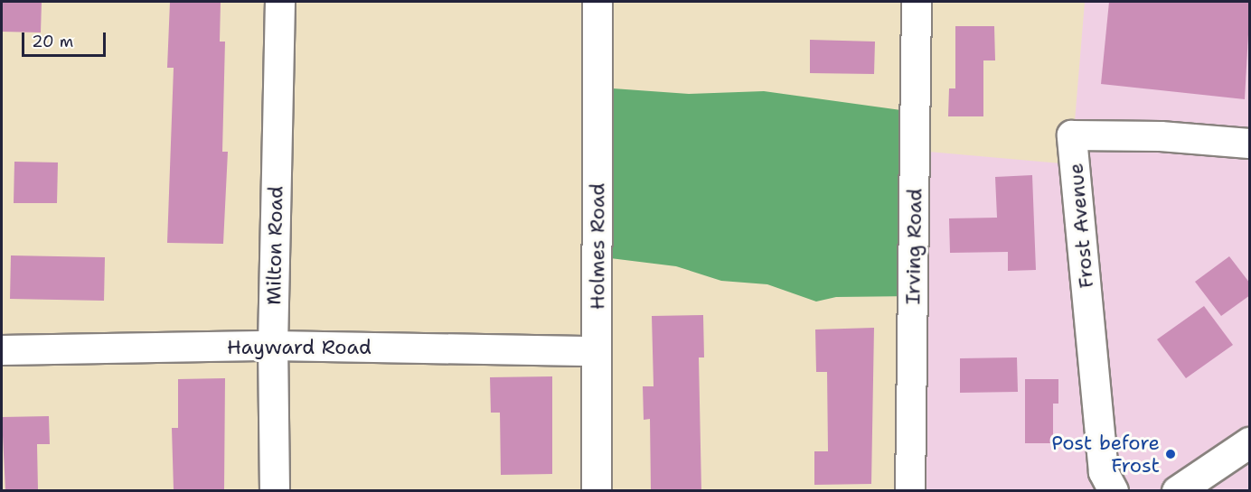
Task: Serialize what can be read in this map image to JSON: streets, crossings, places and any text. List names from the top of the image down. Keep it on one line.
{"streets":{"street":["Frost Avenue","Milton Road","Holmes Road","Irving Road","Hayward Road"]},"crossings":[["Milton Road","Hayward Road"],["Holmes Road","Hayward Road"]],"places":["Post before Frost"],"scale_bar":"20 m"}
